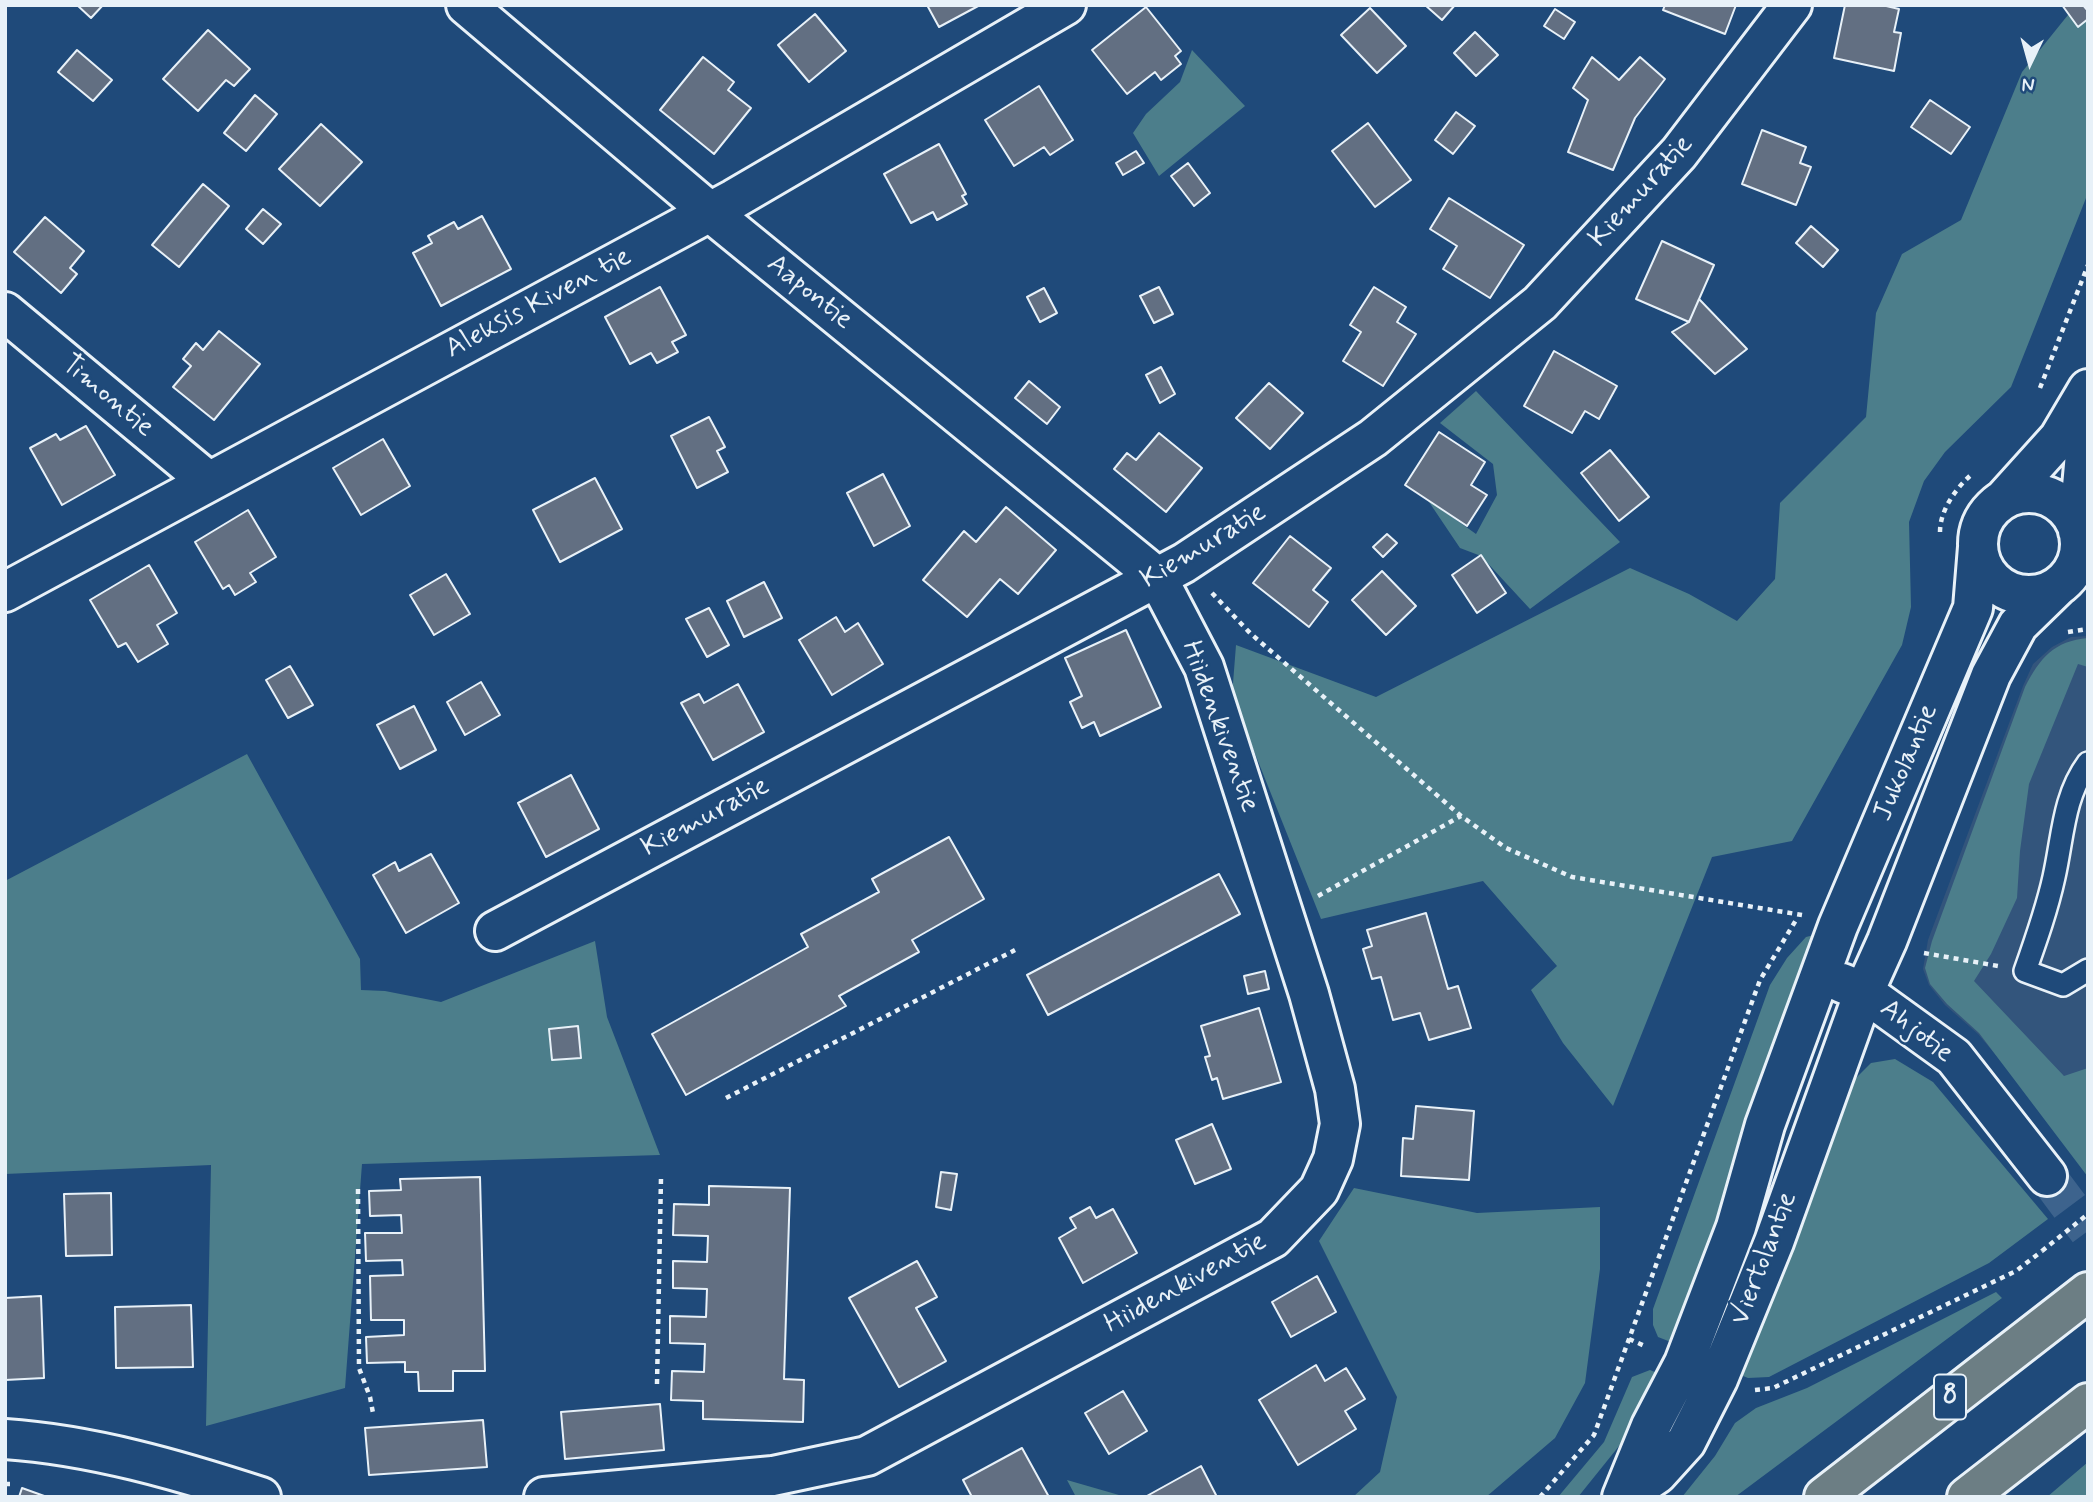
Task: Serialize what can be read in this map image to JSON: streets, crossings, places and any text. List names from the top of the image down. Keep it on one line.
{"streets":{"highway":["8"],"street":["Kiemuratie","Aapontie","Aleksis Kiven tie","Timontie","Hiidenkiventie","Jukolantie","Ahjotie","Viertolantie"]},"crossings":[["Kiemuratie","Aapontie"],["Kiemuratie","Hiidenkiventie"],["Aapontie","Aleksis Kiven tie"],["Aapontie","Hiidenkiventie"],["Aleksis Kiven tie","Timontie"],["Jukolantie","Ahjotie"],["Jukolantie","Viertolantie"],["Ahjotie","Viertolantie"]],"north":"bottom"}
